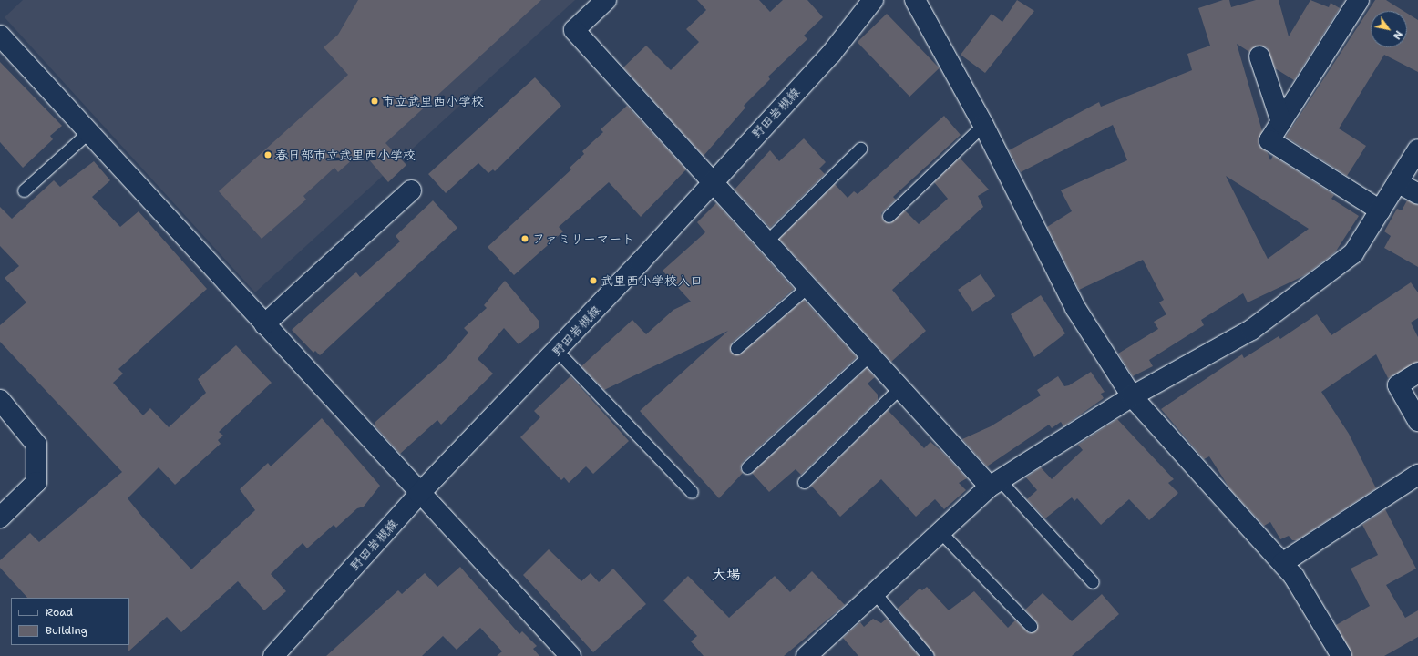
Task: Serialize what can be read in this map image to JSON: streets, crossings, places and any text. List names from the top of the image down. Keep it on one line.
{"streets":{"street":["野田岩槻線"]},"districts":["大場"],"places":["市立武里西小学校","春日部市立武里西小学校","ファミリーマート","武里西小学校入口"],"legend":["Road","Building"],"north":"bottom right"}
